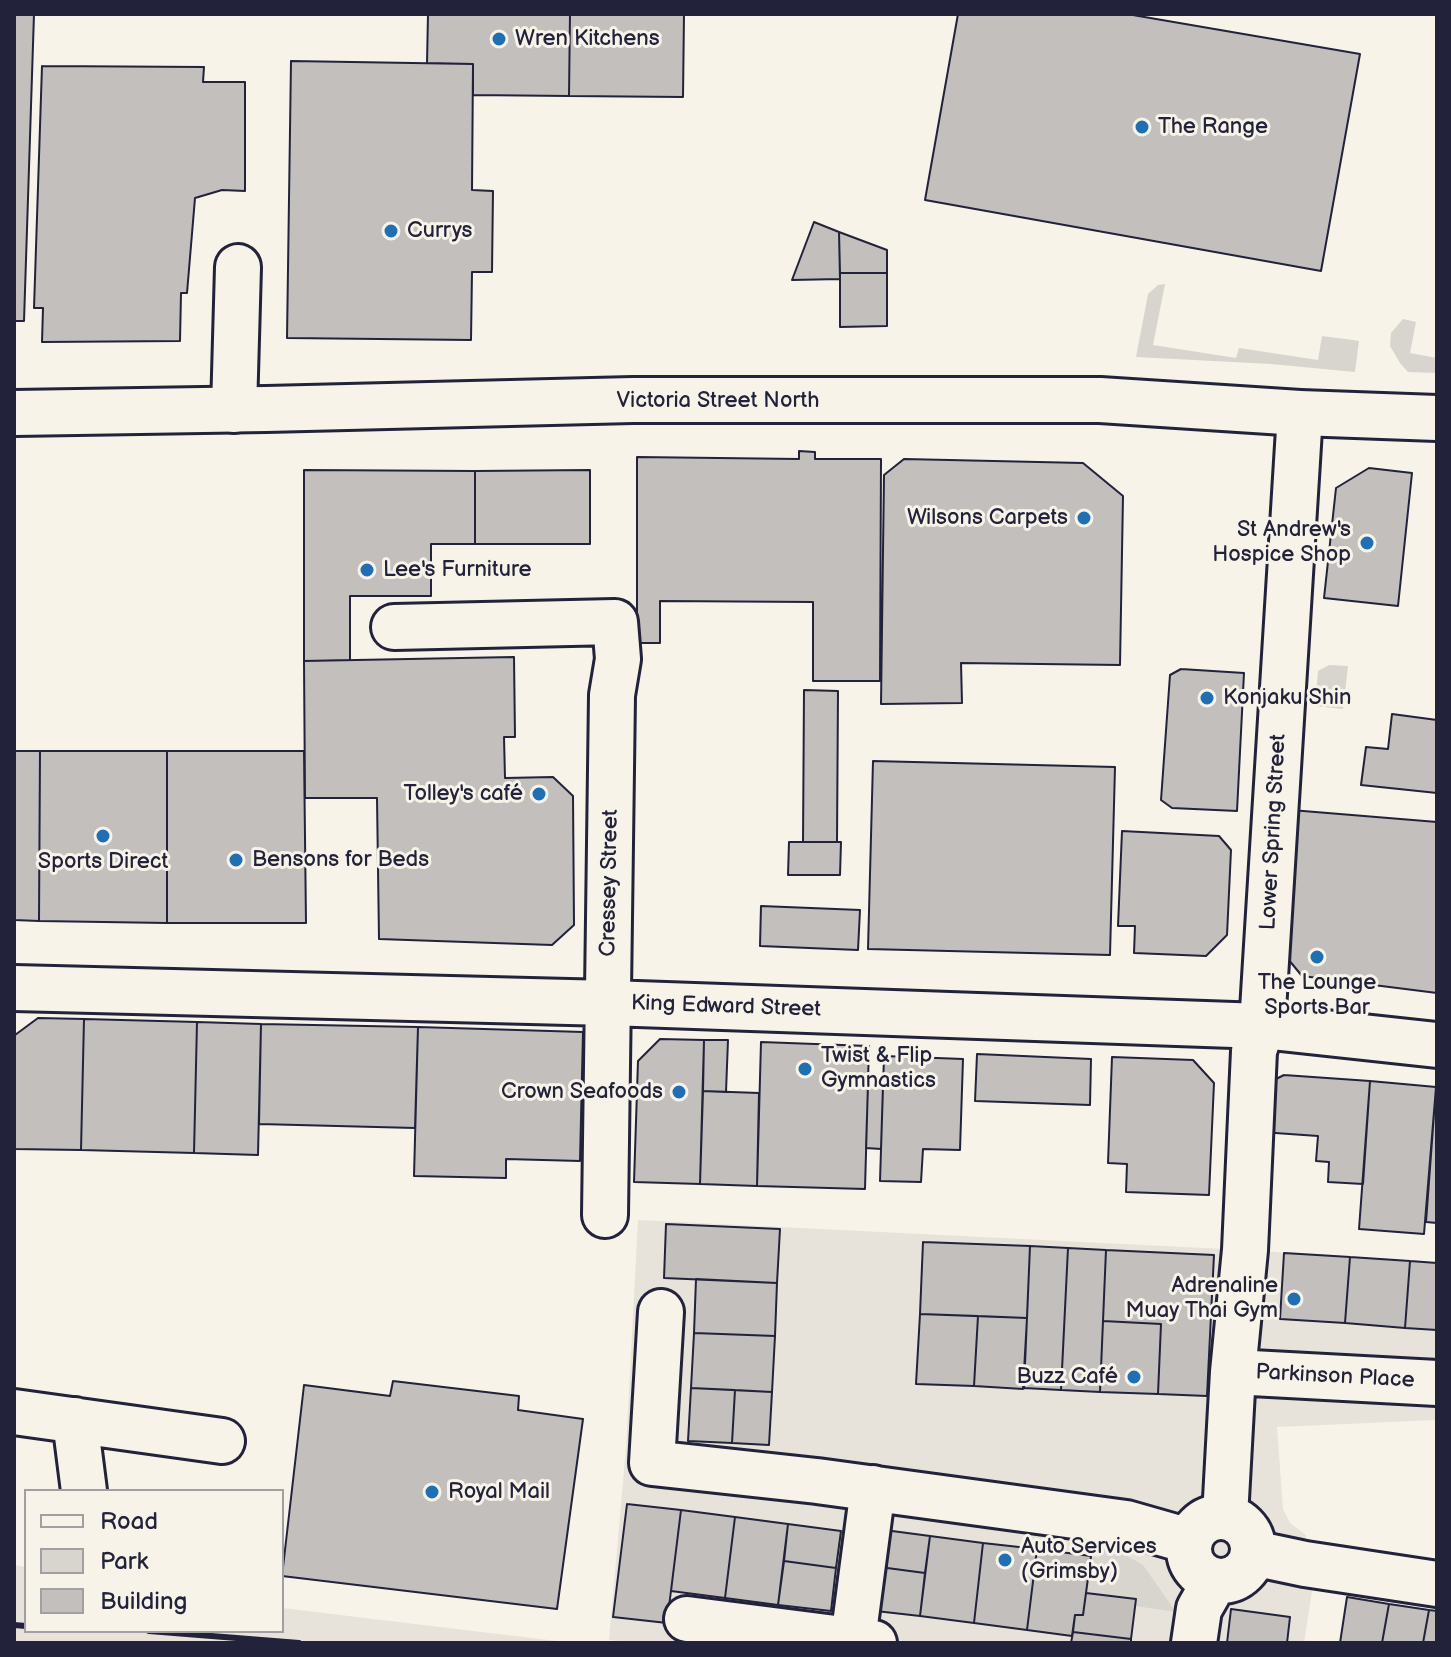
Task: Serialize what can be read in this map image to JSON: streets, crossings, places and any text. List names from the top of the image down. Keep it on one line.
{"streets":{"main road":["Victoria Street North","Lower Spring Street","Cressey Street","King Edward Street","Parkinson Place"]},"crossings":[["Victoria Street North","Lower Spring Street"],["Lower Spring Street","King Edward Street"],["Lower Spring Street","Parkinson Place"],["Cressey Street","King Edward Street"]],"places":["Wren Kitchens","The Range","Currys","Wilsons Carpets","St Andrew's Hospice Shop","Lee's Furniture","Konjaku Shin","Tolley's café","Sports Direct","Bensons for Beds","The Lounge Sports Bar","Twist & Flip Gymnastics","Crown Seafoods","Adrenaline Muay Thai Gym","Buzz Café","Royal Mail","Auto Services (Grimsby)"],"legend":["Road","Park","Building"]}
